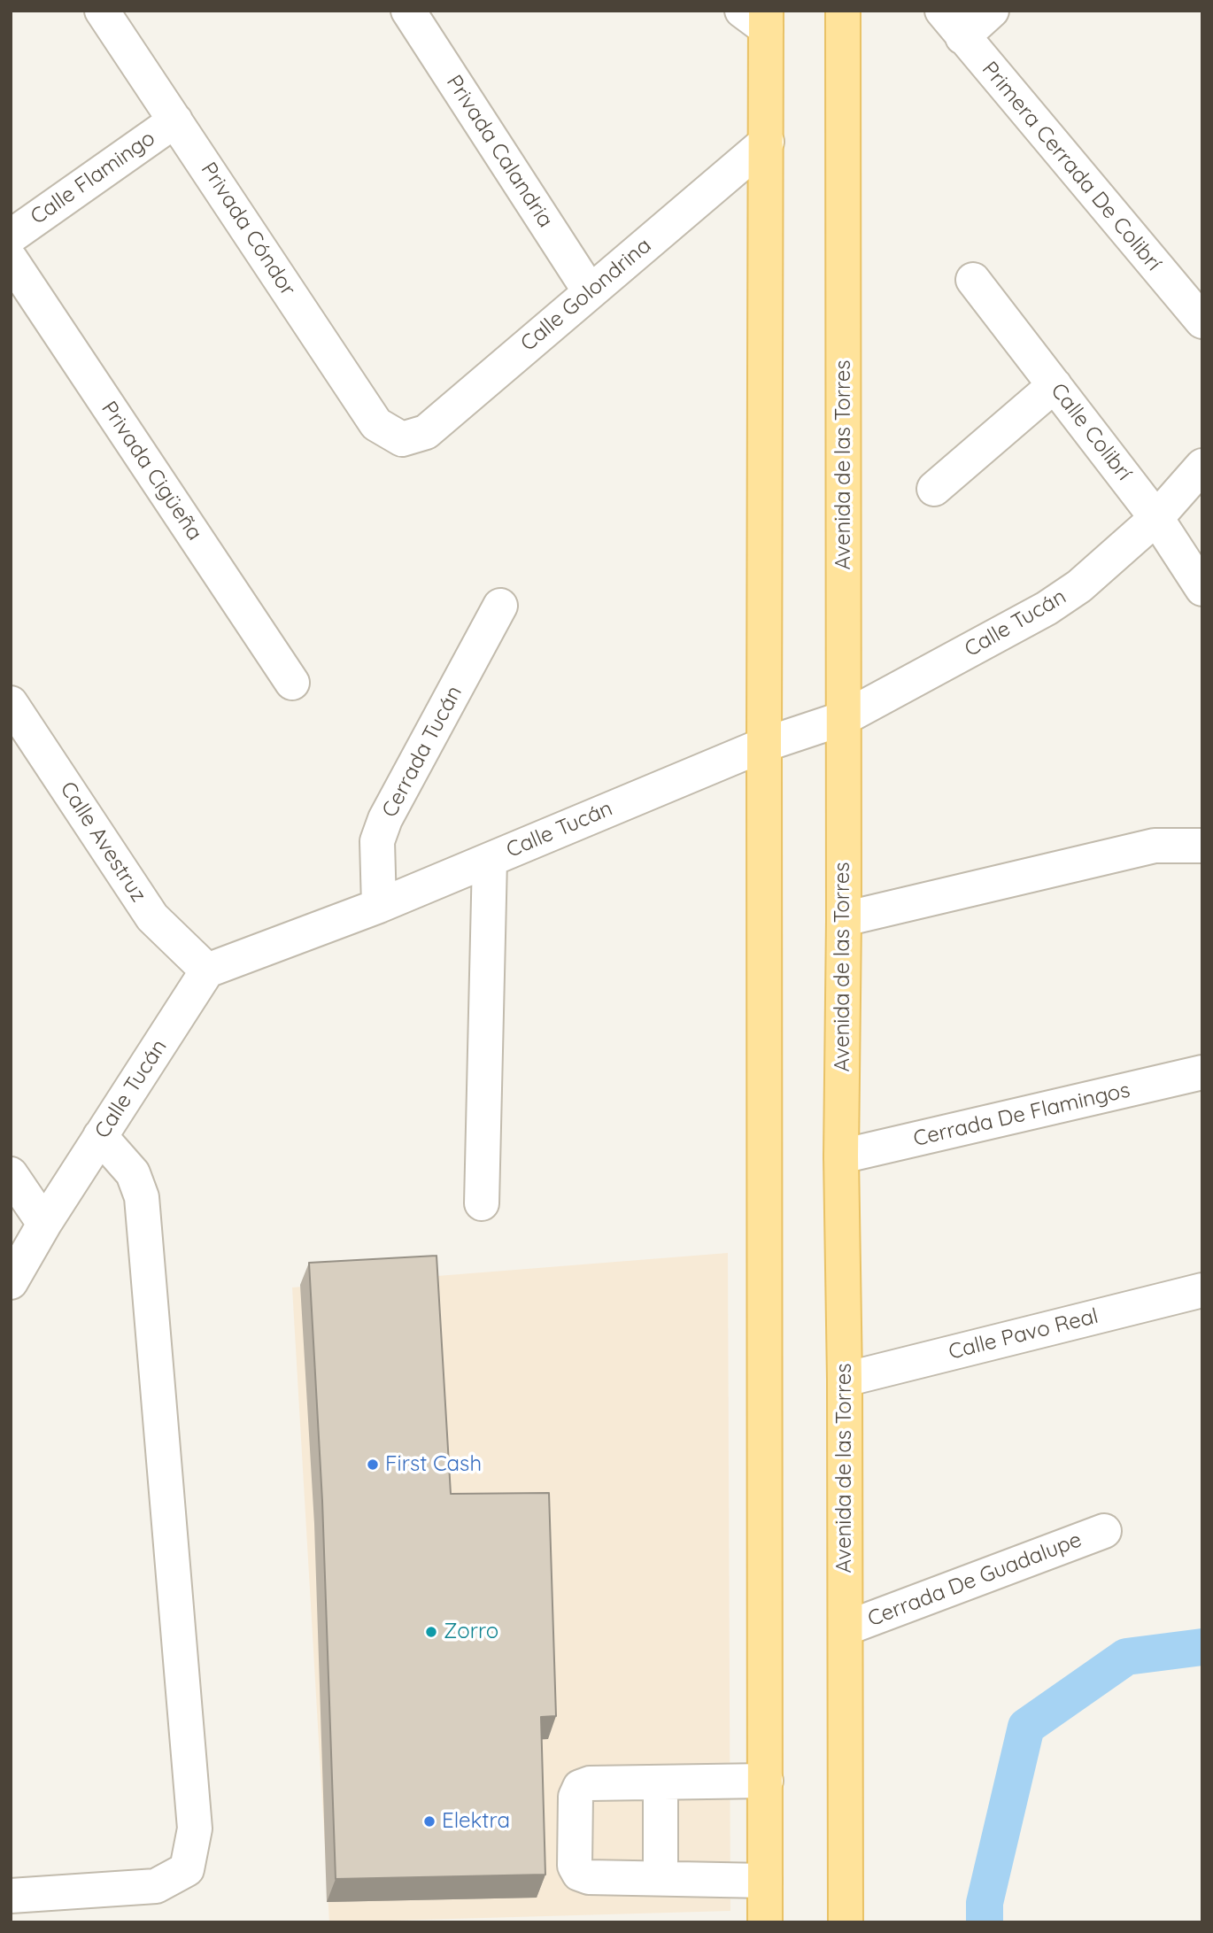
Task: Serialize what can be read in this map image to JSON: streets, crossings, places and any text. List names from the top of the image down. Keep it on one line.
{"streets":{"main road":["Avenida de las Torres"],"street":["Privada Calandria","Primera Cerrada De Colibrí","Calle Flamingo","Privada Cóndor","Calle Golondrina","Calle Colibrí","Privada Cigüeña","Calle Tucán","Cerrada Tucán","Calle Avestruz","Cerrada De Flamingos","Calle Pavo Real","Cerrada De Guadalupe"]},"crossings":[["Privada Calandria","Calle Golondrina"],["Calle Flamingo","Privada Cóndor"],["Privada Cóndor","Calle Golondrina"],["Calle Colibrí","Calle Tucán"],["Avenida de las Torres","Calle Tucán"],["Avenida de las Torres","Cerrada De Flamingos"],["Avenida de las Torres","Calle Pavo Real"],["Avenida de las Torres","Cerrada De Guadalupe"],["Calle Tucán","Cerrada Tucán"],["Calle Tucán","Calle Avestruz"]],"places":["First Cash","Zorro","Elektra"]}
